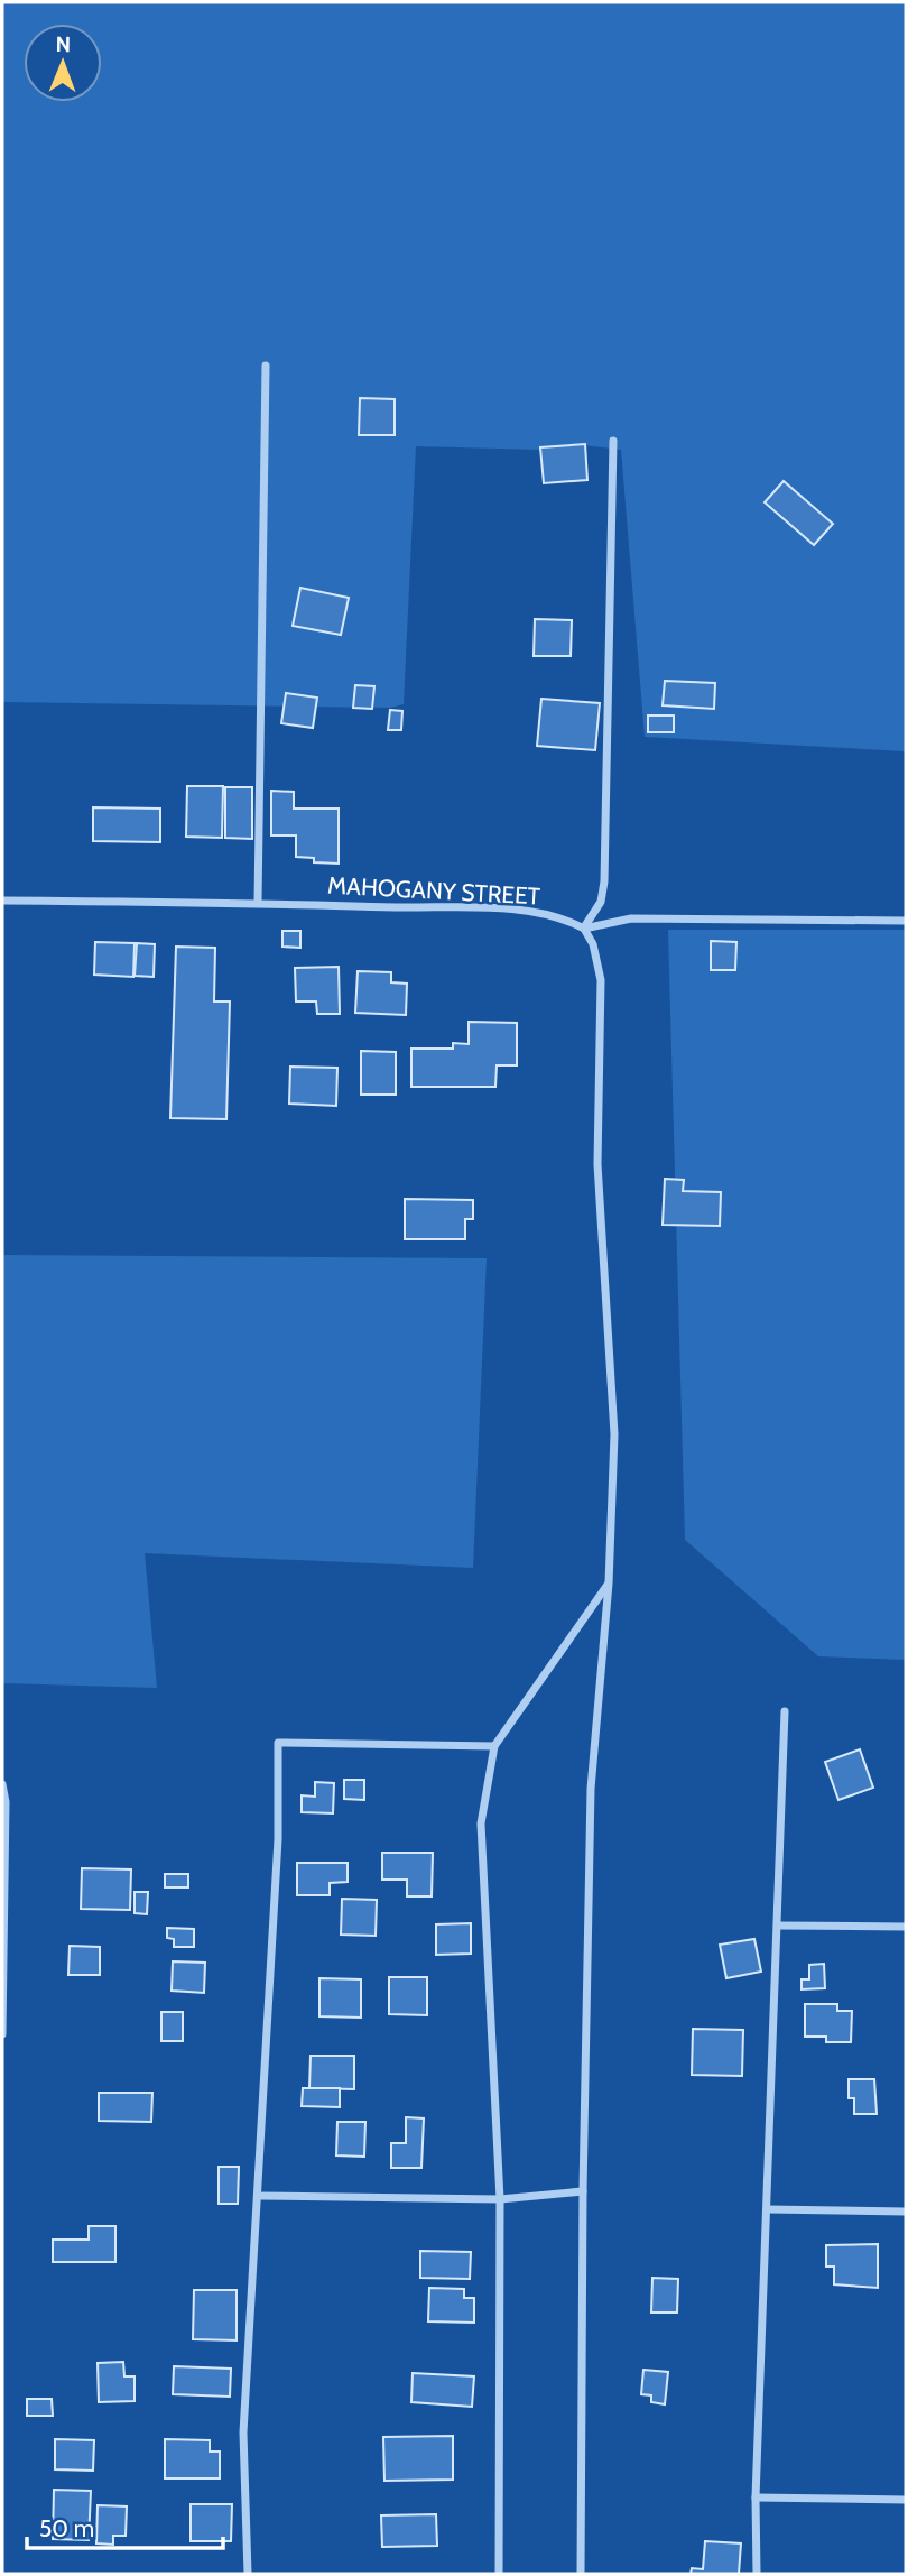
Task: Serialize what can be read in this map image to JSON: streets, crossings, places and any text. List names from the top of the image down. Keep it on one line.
{"streets":{"street":["MAHOGANY STREET"]},"scale_bar":"50 m","north":"top"}
